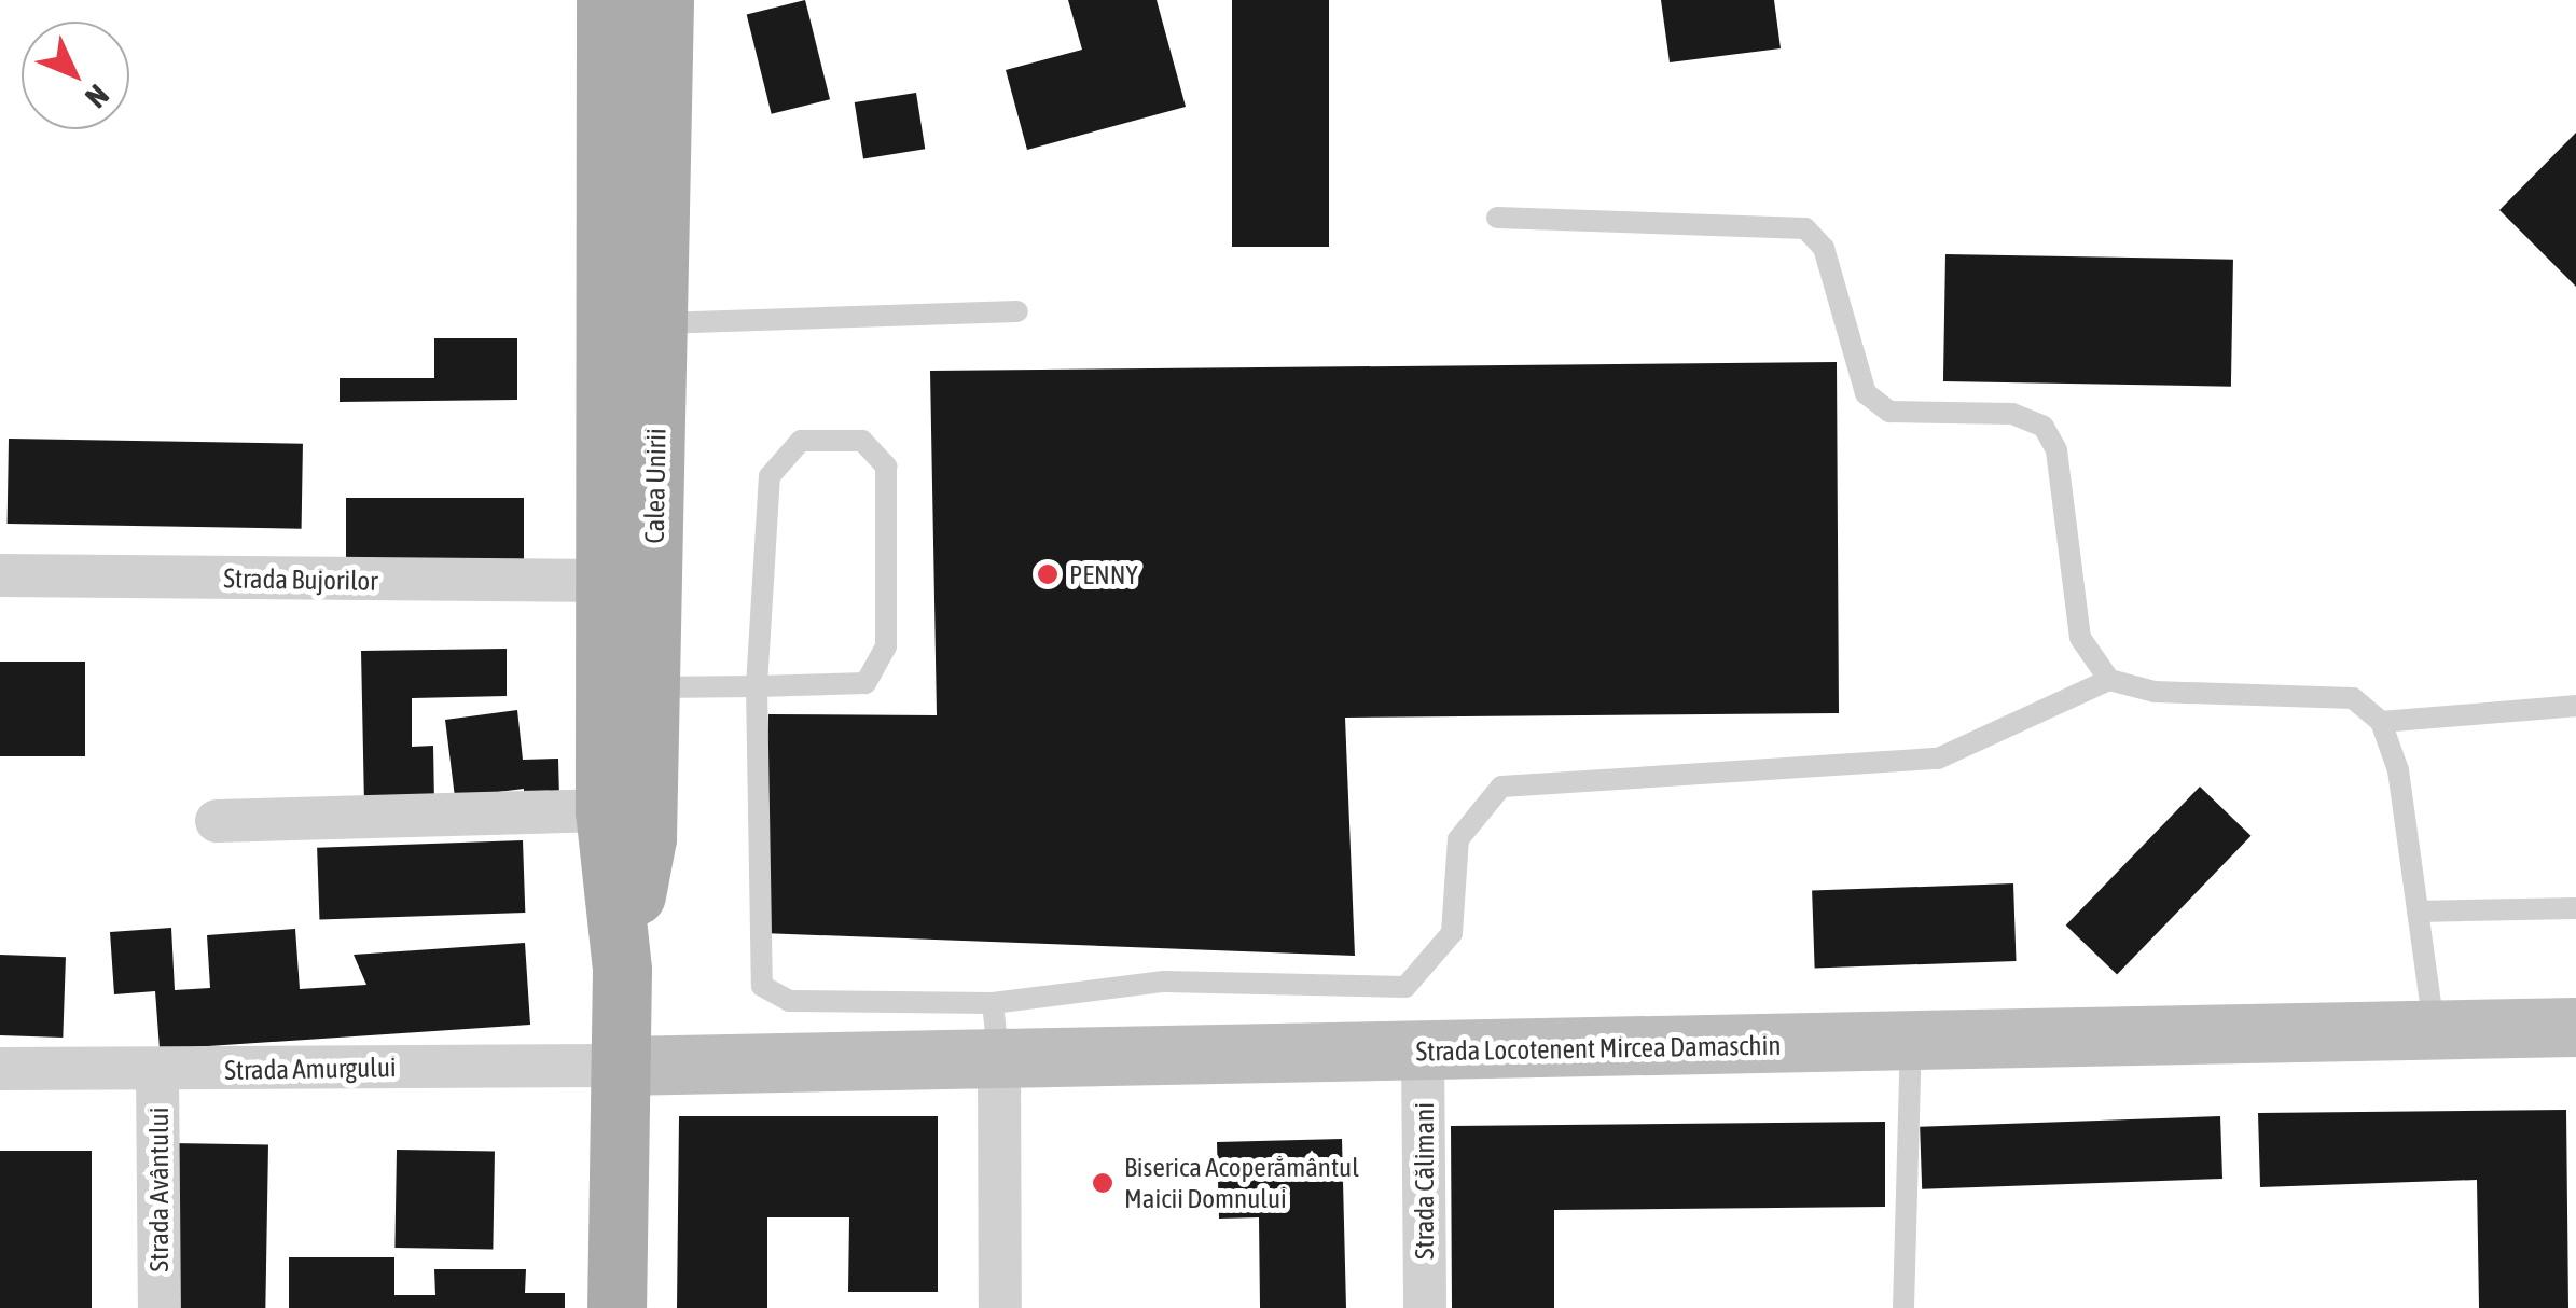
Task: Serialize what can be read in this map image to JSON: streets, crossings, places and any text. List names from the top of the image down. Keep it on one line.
{"streets":{"main road":["Calea Unirii"],"street":["Strada Bujorilor","Strada Locotenent Mircea Damaschin","Strada Amurgului","Strada Călimani","Strada Avântului"]},"crossings":[["Calea Unirii","Strada Bujorilor"],["Calea Unirii","Strada Locotenent Mircea Damaschin"],["Calea Unirii","Strada Amurgului"],["Strada Locotenent Mircea Damaschin","Strada Amurgului"],["Strada Locotenent Mircea Damaschin","Strada Călimani"],["Strada Amurgului","Strada Avântului"]],"places":["PENNY","Biserica Acoperământul Maicii Domnului"],"north":"bottom right"}
